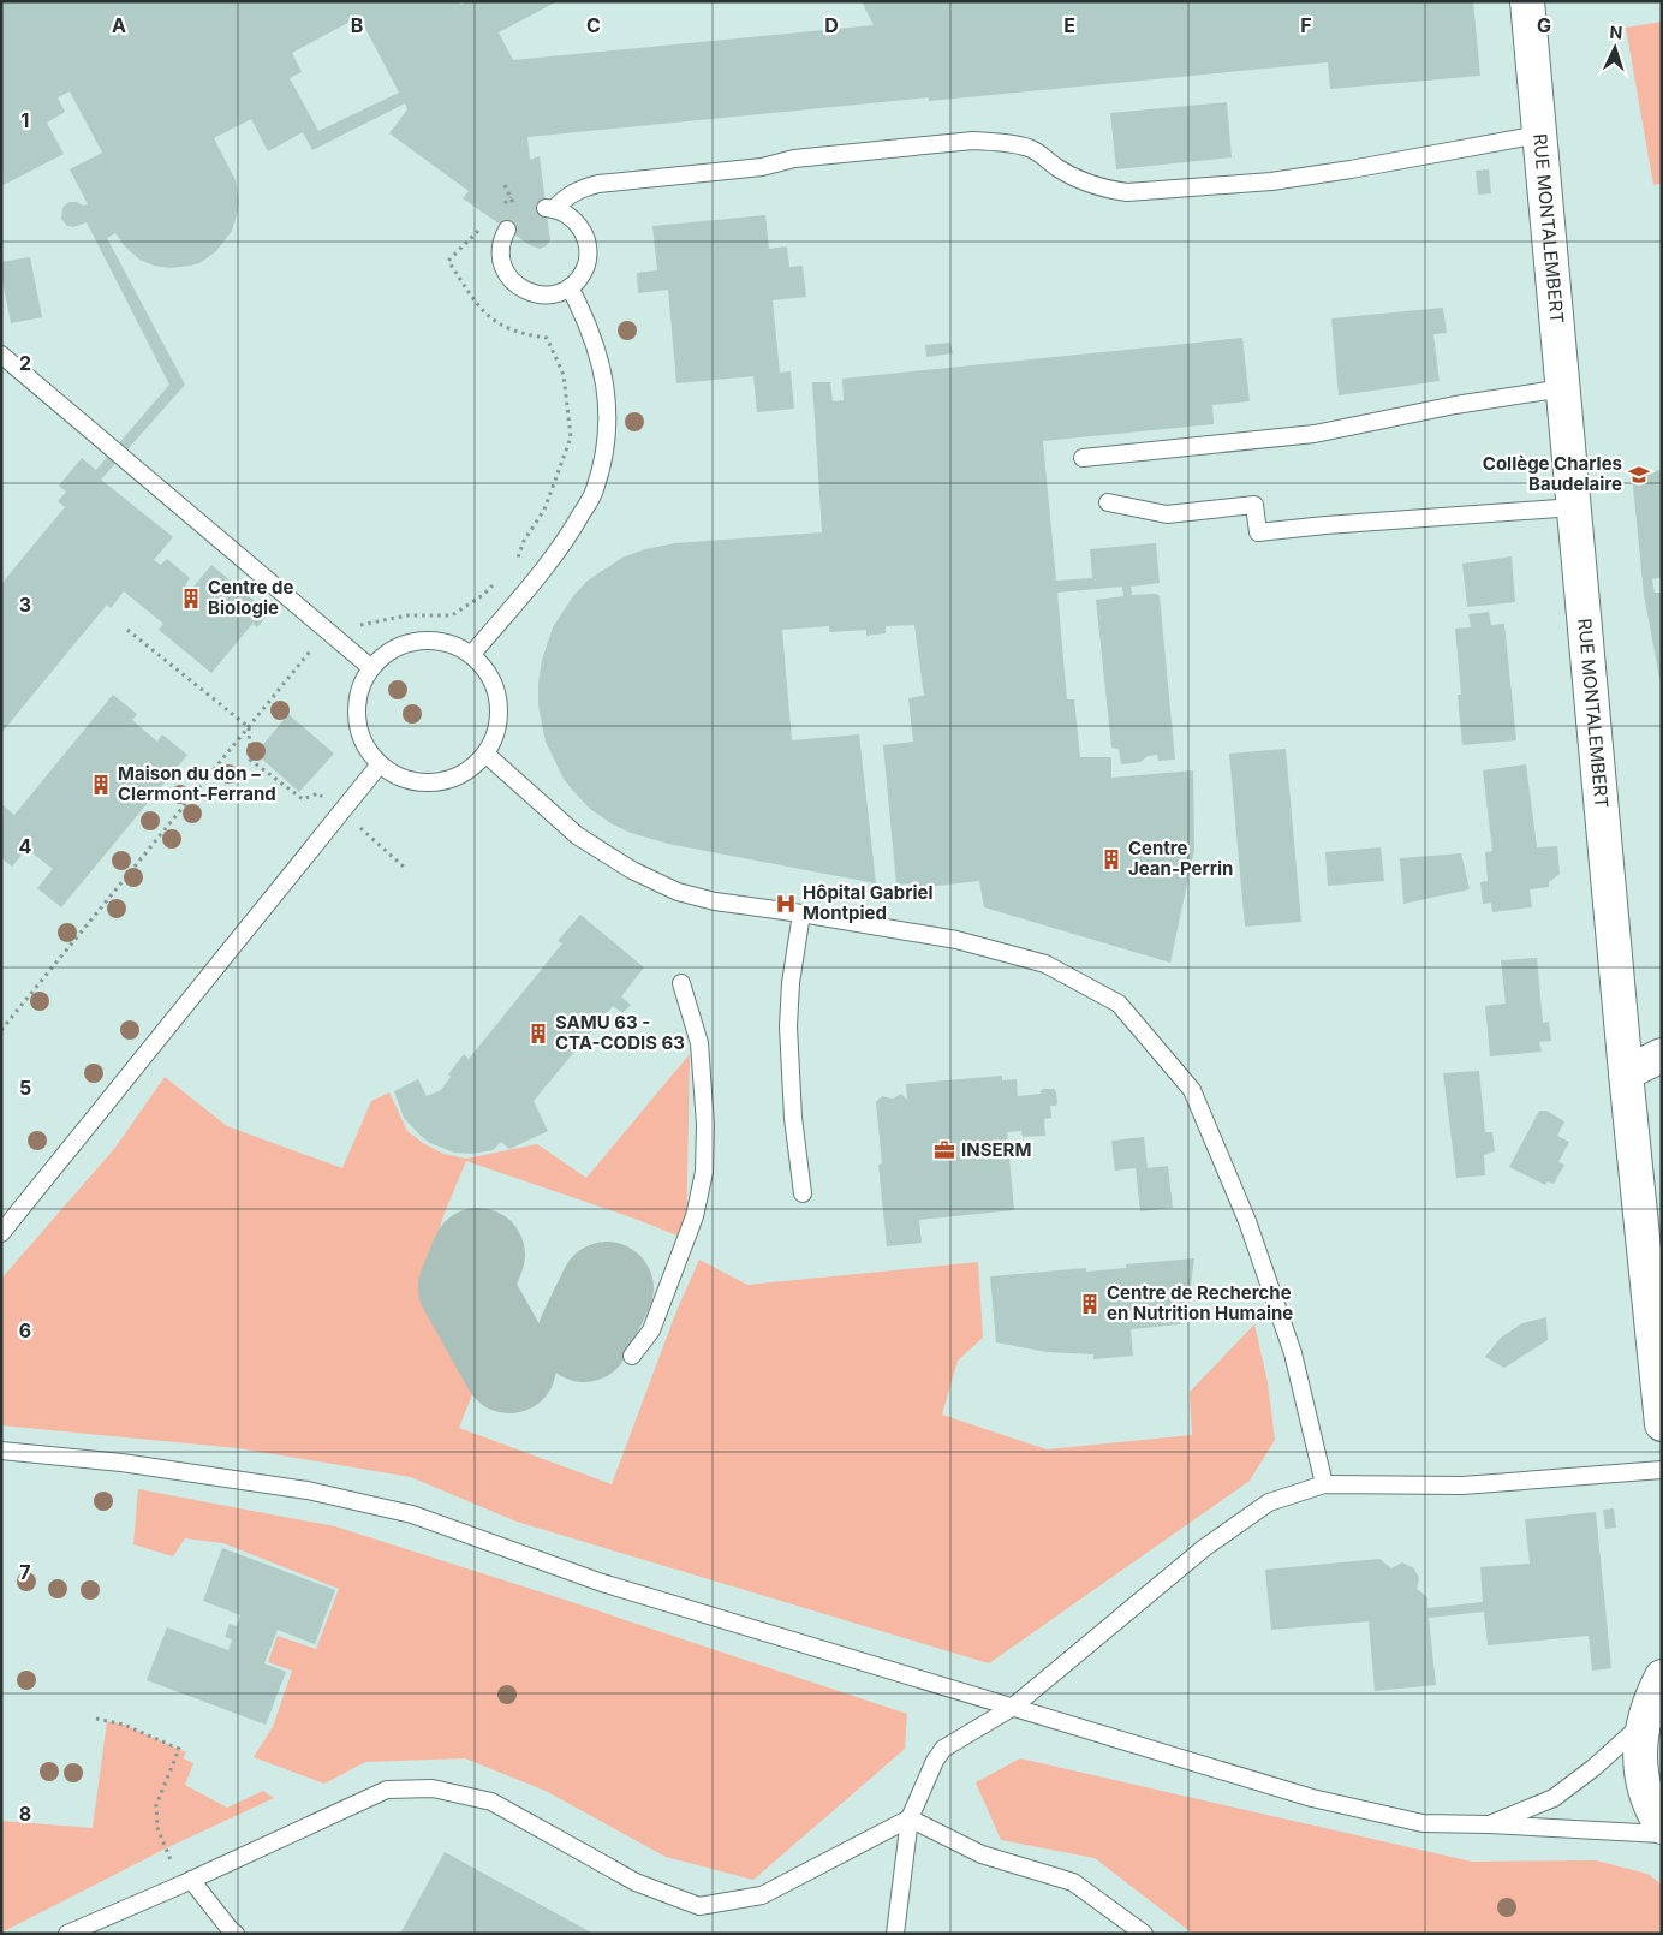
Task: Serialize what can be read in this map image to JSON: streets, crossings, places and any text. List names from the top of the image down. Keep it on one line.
{"streets":{"main road":["RUE MONTALEMBERT"]},"places":{"school or university":["Collège Charles Baudelaire"],"building":["Centre de Biologie","Maison du don – Clermont-Ferrand","Centre Jean-Perrin","SAMU 63 - CTA-CODIS 63","Centre de Recherche en Nutrition Humaine"],"hospital":["Hôpital Gabriel Montpied"],"office":["INSERM"]},"north":"top","grid":{"columns":["A","B","C","D","E","F","G"],"rows":["1","2","3","4","5","6","7","8"]}}
